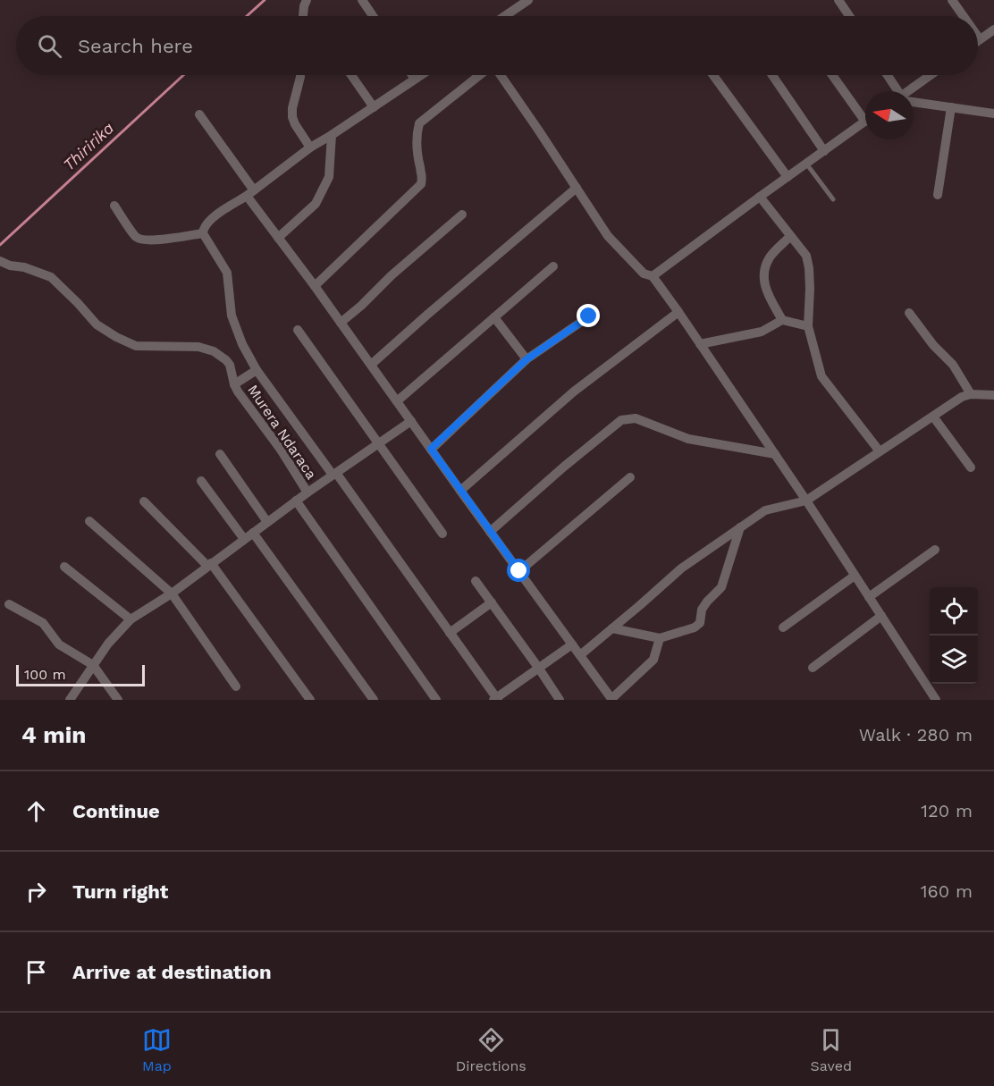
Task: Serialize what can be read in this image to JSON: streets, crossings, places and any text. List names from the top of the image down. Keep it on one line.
{"streets":{"street":["Murera Ndaraca"]},"water":["Thiririka"],"scale_bar":"100 m","north":"left","page":{"search":"Search here","scale":"100 m","heading":["4 min","Walk · 280 m"],"list":[["Continue","120 m"],["Turn right","160 m"],"Arrive at destination"],"nav":["Map","Directions","Saved"]}}
